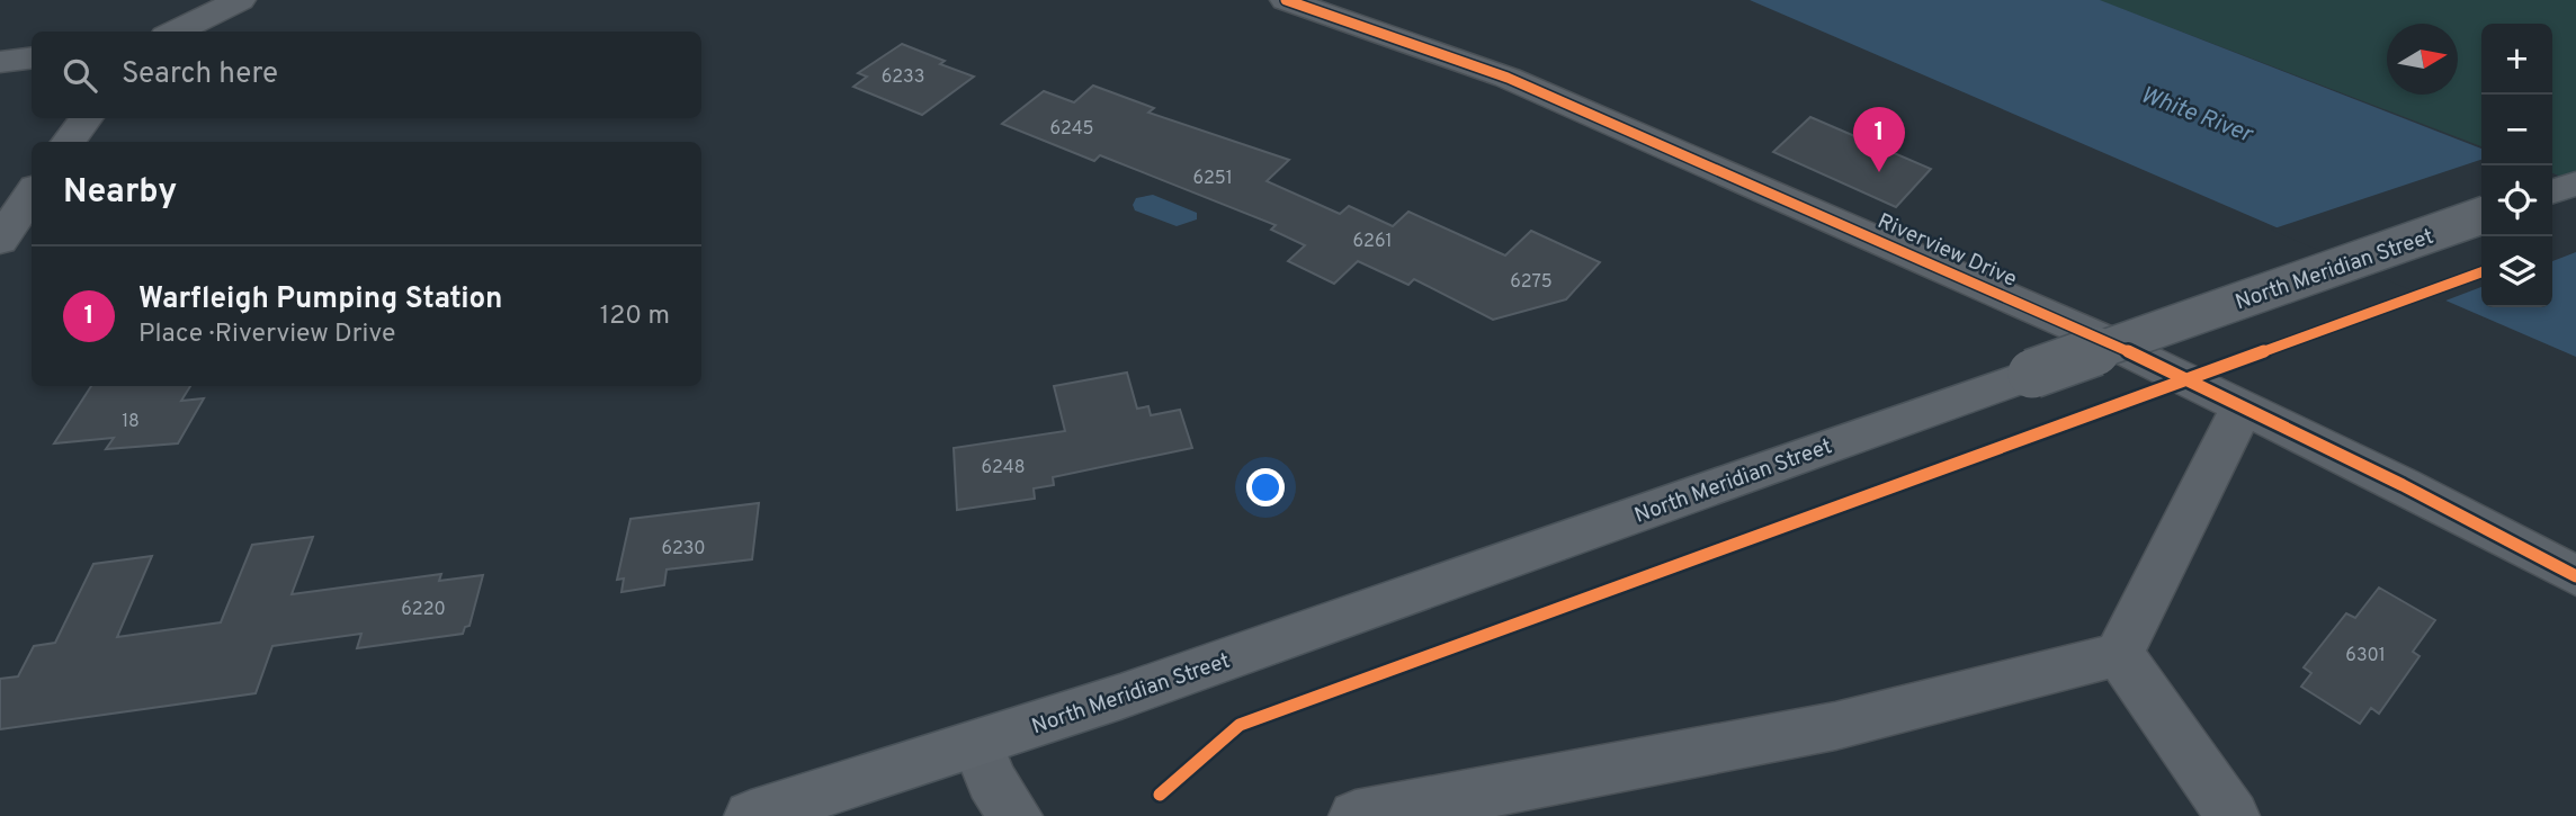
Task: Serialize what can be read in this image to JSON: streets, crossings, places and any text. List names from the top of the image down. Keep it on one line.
{"streets":{"main road":["North Meridian Street"],"street":["Riverview Drive"]},"water":["White River"],"house_numbers":["6233","6245","6251","6261","6275","18","6248","6230","6220","6301"],"north":"right","page":{"map_buttons":["+","−"],"search":"Search here","pins":"1","heading":"Nearby","list":[{"mark":"1","name":"Warfleigh Pumping Station","note":"Place · Riverview Drive","value":"120 m"}]}}
